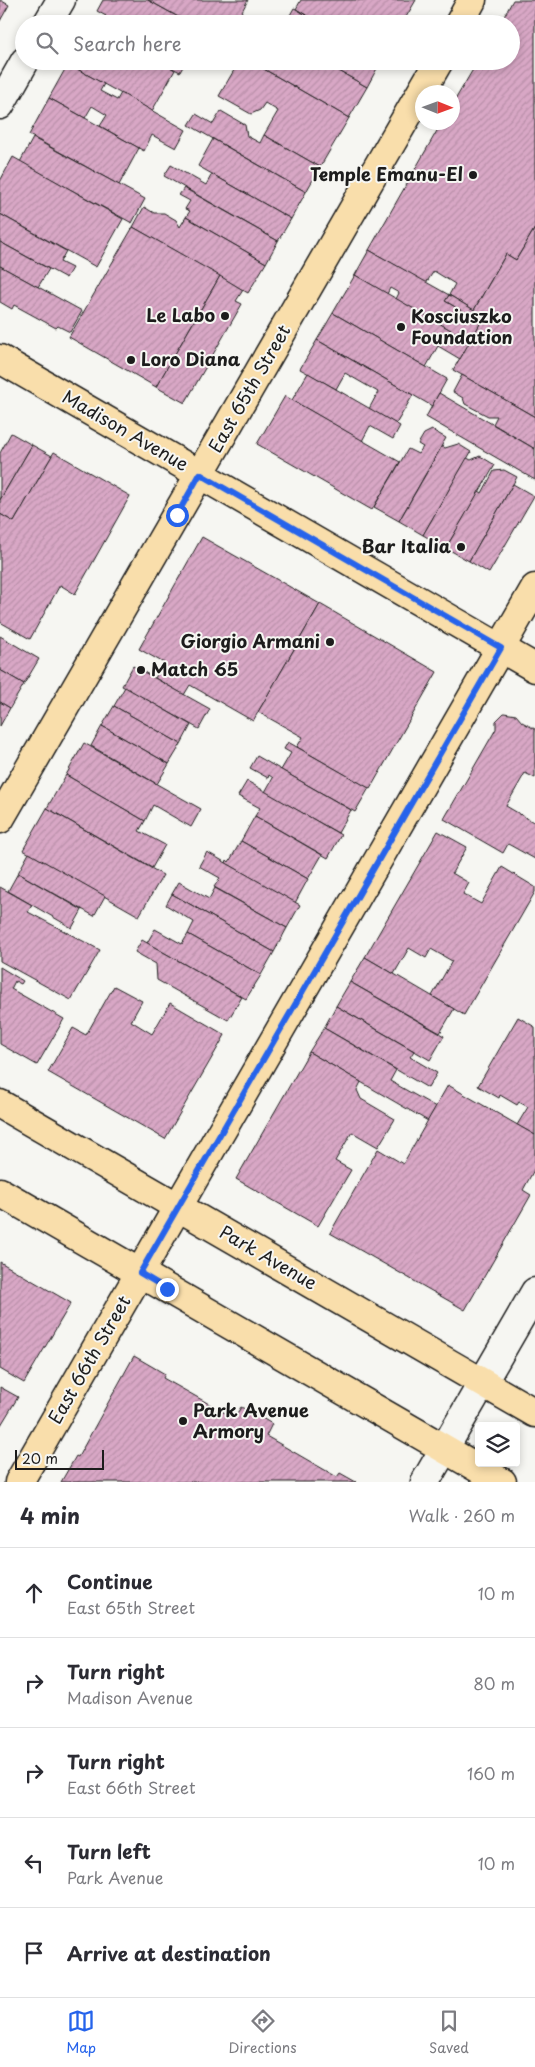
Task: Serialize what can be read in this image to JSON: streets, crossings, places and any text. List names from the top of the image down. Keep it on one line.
{"streets":{"main road":["East 65th Street","Madison Avenue","Park Avenue","East 66th Street"]},"crossings":[["East 65th Street","Madison Avenue"],["Madison Avenue","East 66th Street"],["Park Avenue","East 66th Street"]],"places":["Temple Emanu-El","Le Labo","Kosciuszko Foundation","Loro Diana","Bar Italia","Giorgio Armani","Match 65","Park Avenue Armory"],"scale_bar":"20 m","north":"right","page":{"search":"Search here","scale":"20 m","heading":["4 min","Walk · 260 m"],"list":[["Continue","East 65th Street","10 m"],["Turn right","Madison Avenue","80 m"],["Turn right","East 66th Street","160 m"],["Turn left","Park Avenue","10 m"],"Arrive at destination"],"nav":["Map","Directions","Saved"]}}
